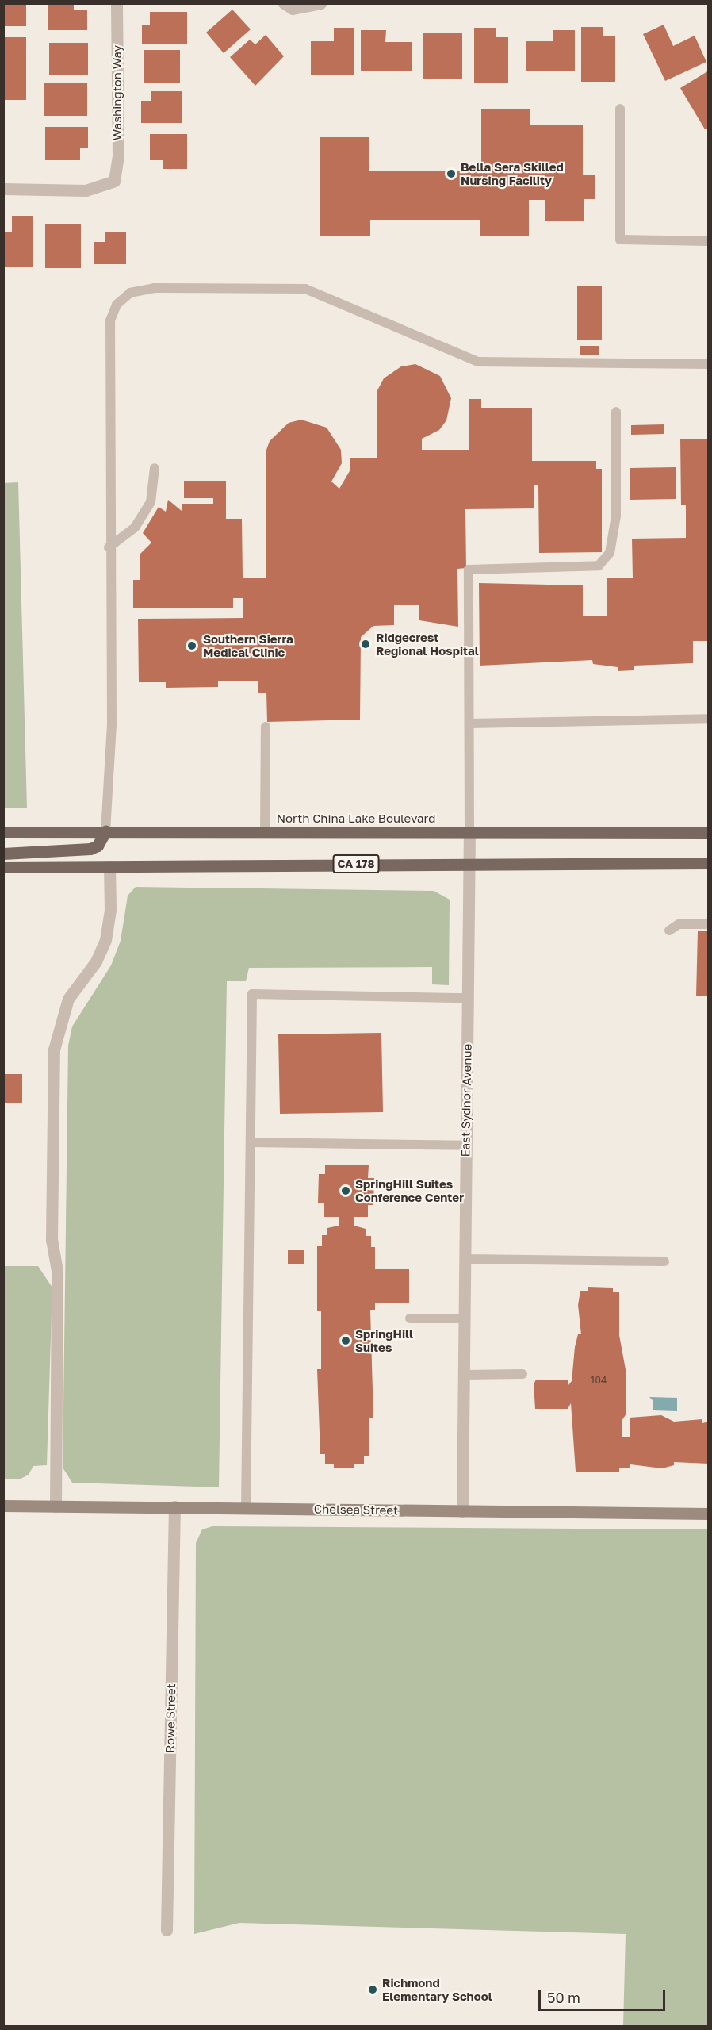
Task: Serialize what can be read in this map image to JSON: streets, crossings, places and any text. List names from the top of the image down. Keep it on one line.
{"streets":{"main road":["North China Lake Boulevard","CA 178"],"street":["Washington Way","East Sydnor Avenue","Chelsea Street","Rowe Street"]},"crossings":[["North China Lake Boulevard","East Sydnor Avenue"],["CA 178","East Sydnor Avenue"],["East Sydnor Avenue","Chelsea Street"],["Chelsea Street","Rowe Street"]],"places":["Bella Sera Skilled Nursing Facility","Ridgecrest Regional Hospital","Southern Sierra Medical Clinic","SpringHill Suites Conference Center","SpringHill Suites","Richmond Elementary School"],"house_numbers":["104"],"scale_bar":"50 m"}
